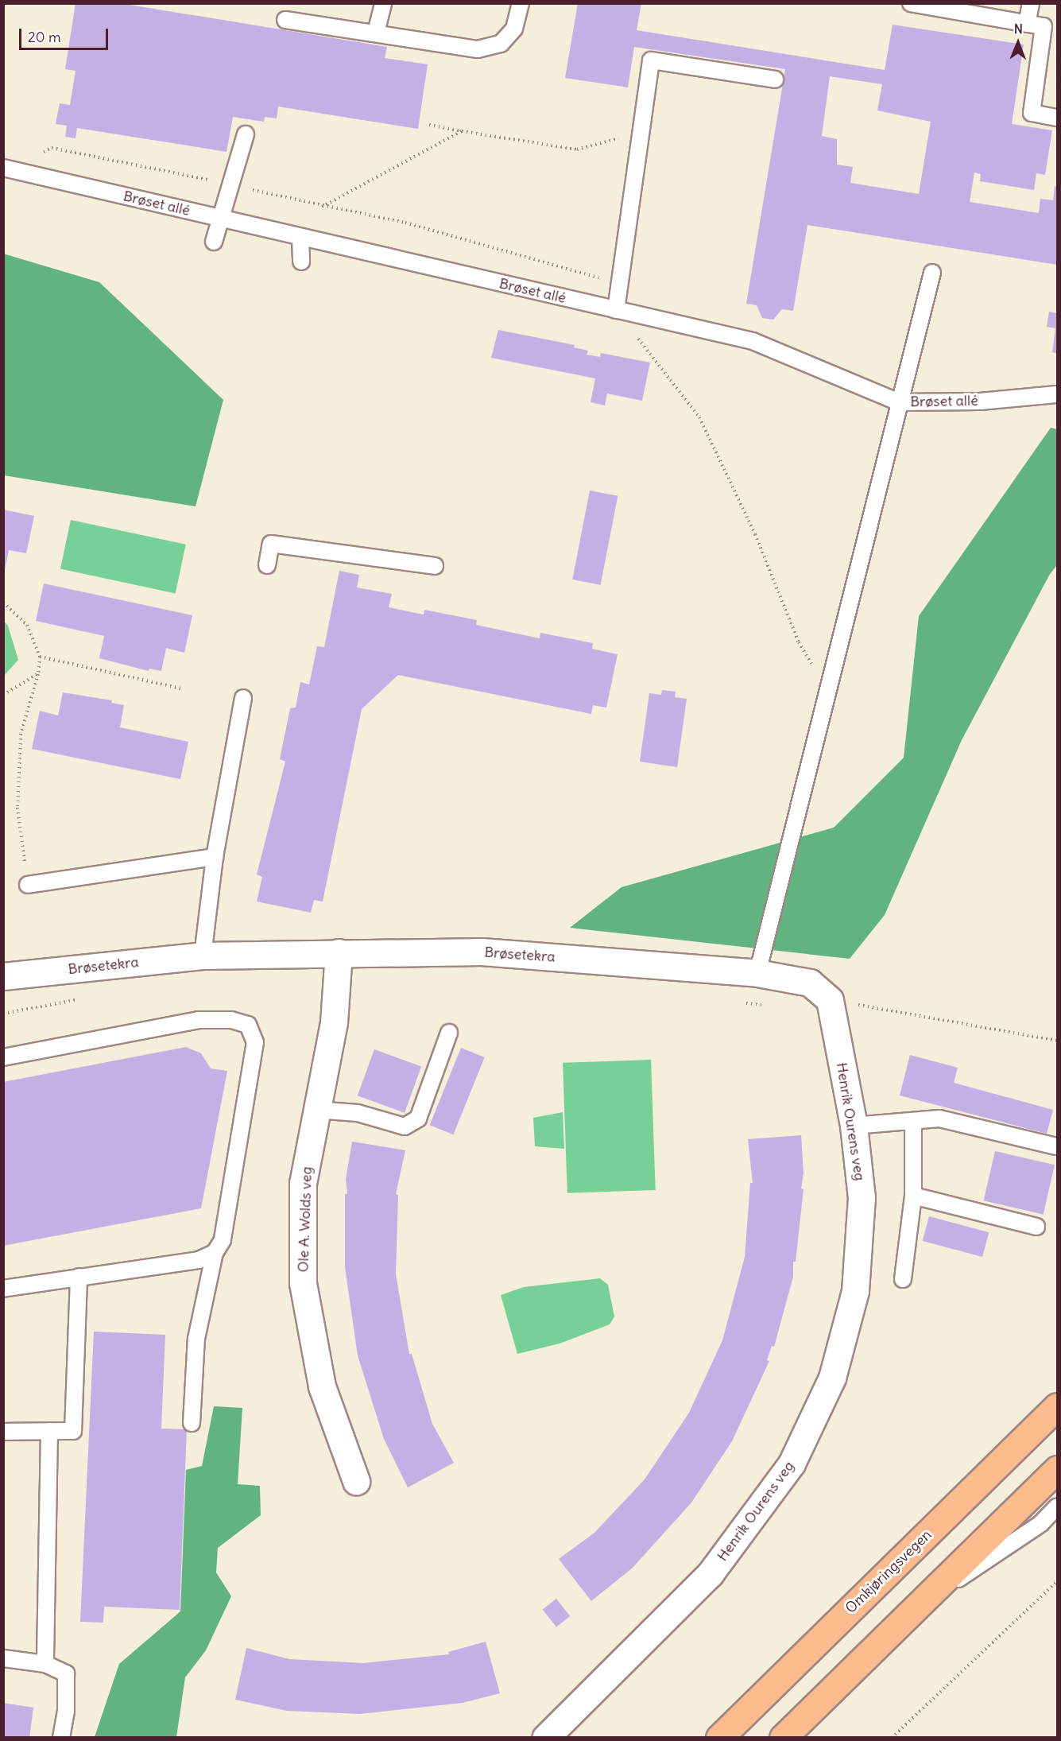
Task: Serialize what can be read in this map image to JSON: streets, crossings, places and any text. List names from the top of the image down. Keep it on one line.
{"streets":{"highway":["Omkjøringsvegen"],"street":["Brøsetekra","Henrik Ourens veg","Ole A. Wolds veg"],"lane":["Brøset allé"]},"crossings":[["Brøsetekra","Henrik Ourens veg"],["Brøsetekra","Ole A. Wolds veg"]],"scale_bar":"20 m","north":"top"}
